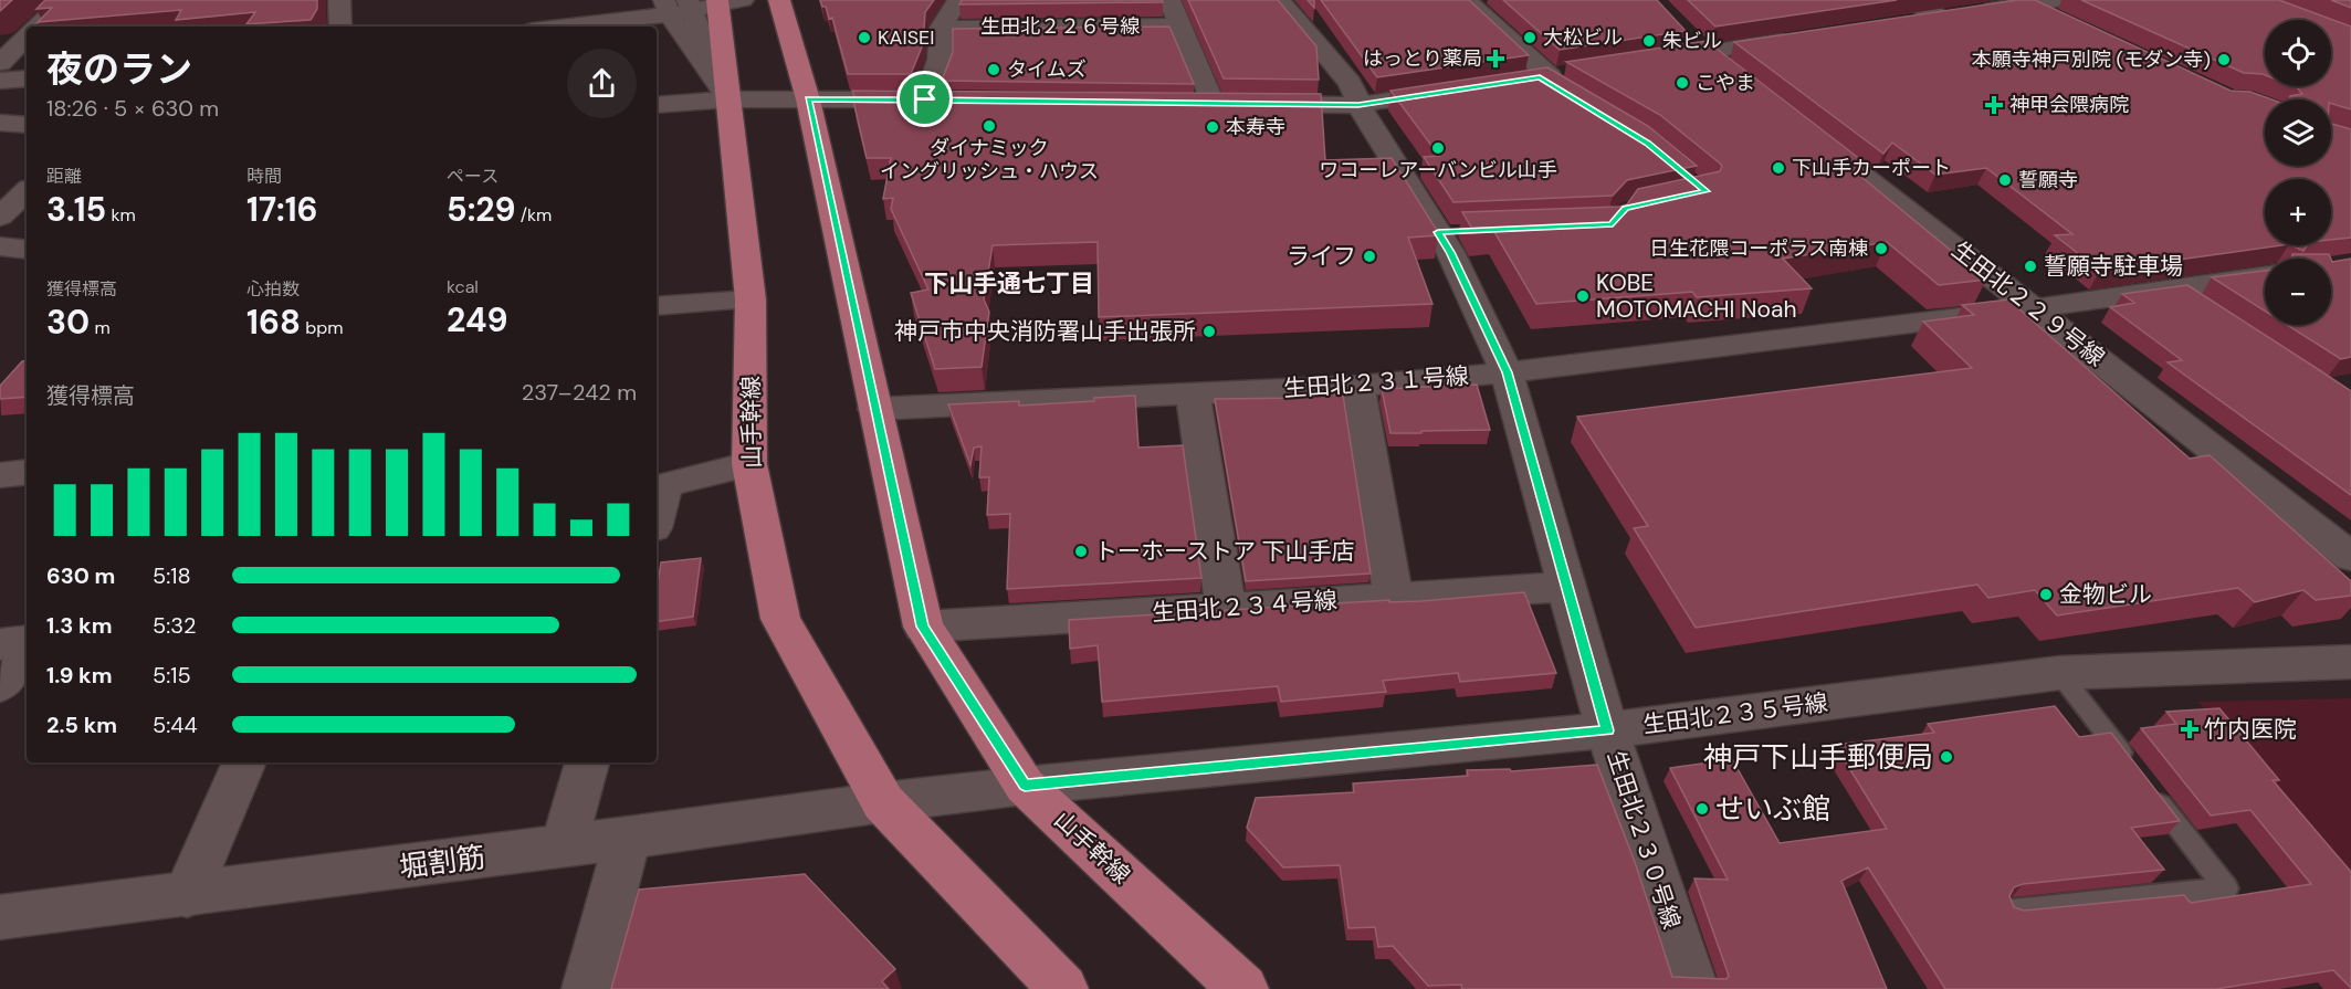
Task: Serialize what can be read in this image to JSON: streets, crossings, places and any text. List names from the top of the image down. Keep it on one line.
{"streets":{"main road":["山手幹線"],"street":["生田北２２６号線","生田北２２９号線","生田北２３１号線","生田北２３４号線","生田北２３５号線","生田北２３０号線","堀割筋"]},"crossings":[["生田北２２９号線","生田北２３１号線"],["生田北２３１号線","山手幹線"],["生田北２３１号線","生田北２３０号線"],["山手幹線","生田北２３４号線"],["山手幹線","生田北２３５号線"],["山手幹線","堀割筋"],["生田北２３４号線","生田北２３０号線"],["生田北２３５号線","生田北２３０号線"],["生田北２３５号線","堀割筋"]],"districts":["下山手通七丁目"],"places":{"other":["KAISEI","大松ビル","朱ビル","本願寺神戸別院 (モダン寺)","タイムズ","こやま","ダイナミック イングリッシュ・ハウス","本寿寺","ワコーレアーバンビル山手","下山手カーポート","誓願寺","日生花隈コーポラス南棟","ライフ","誓願寺駐車場","KOBE MOTOMACHI Noah","神戸市中央消防署山手出張所","トーホーストア 下山手店","金物ビル","神戸下山手郵便局","せいぶ館"],"health":["はっとり薬局","神甲会隈病院","竹内医院"]},"page":{"map_buttons":["+","−"],"heading":["夜のラン","18:26 · 5 × 630 m"],"stats":[["距離","3.15 km"],["時間","17:16"],["ペース","5:29 /km"],["獲得標高","30 m"],["心拍数","168 bpm"],["kcal","249"]],"chart":["獲得標高","237–242 m"],"list":[{"name":"630 m","note":"5:18"},{"name":"1.3 km","note":"5:32"},{"name":"1.9 km","note":"5:15"},{"name":"2.5 km","note":"5:44"}]}}
